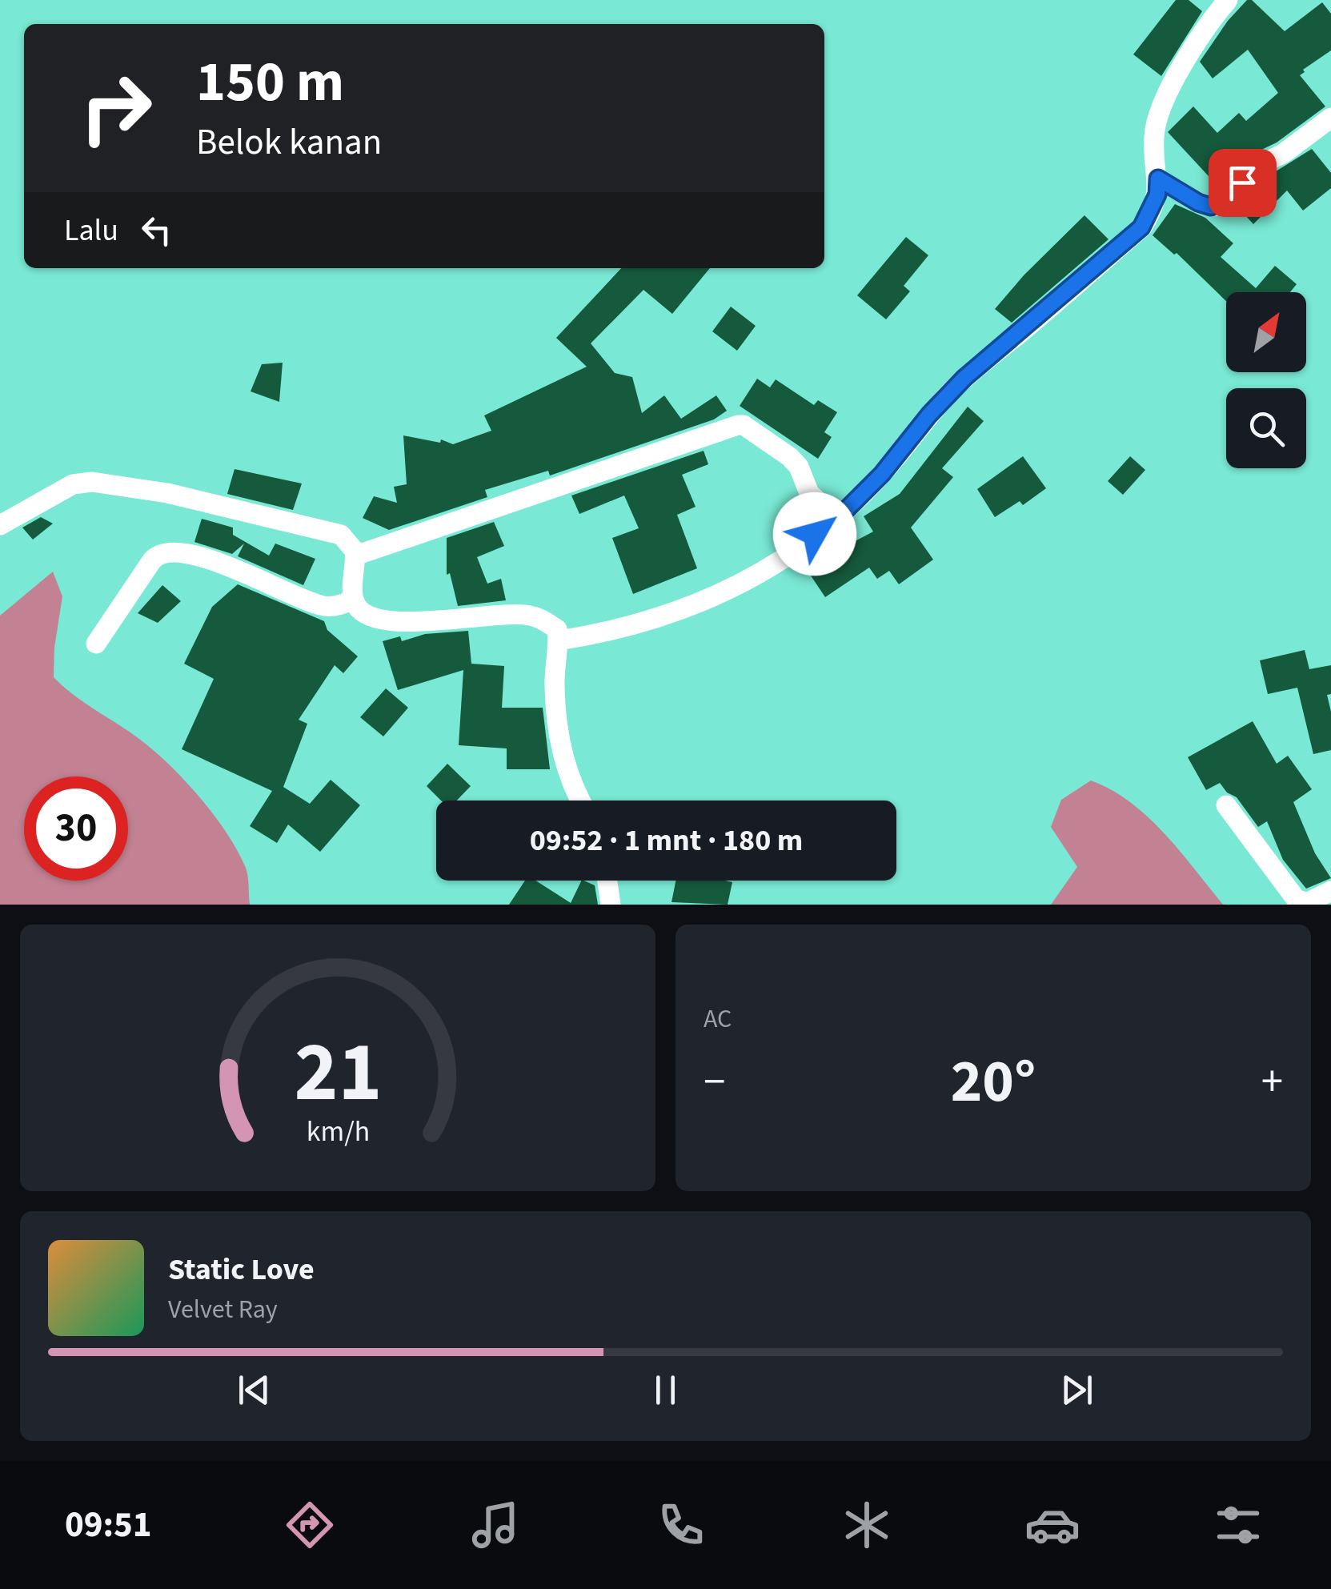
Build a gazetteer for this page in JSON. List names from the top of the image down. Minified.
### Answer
{"north":"top right","page":{"turn":["150 m","Belok kanan"],"then":"Lalu","limit":"30","trip":"09:52 · 1 mnt · 180 m","tile":"AC","heat":["−","20°","+"],"song":["Static Love","Velvet Ray"],"tabs":"09:51","gauge":["21","km/h"]}}
